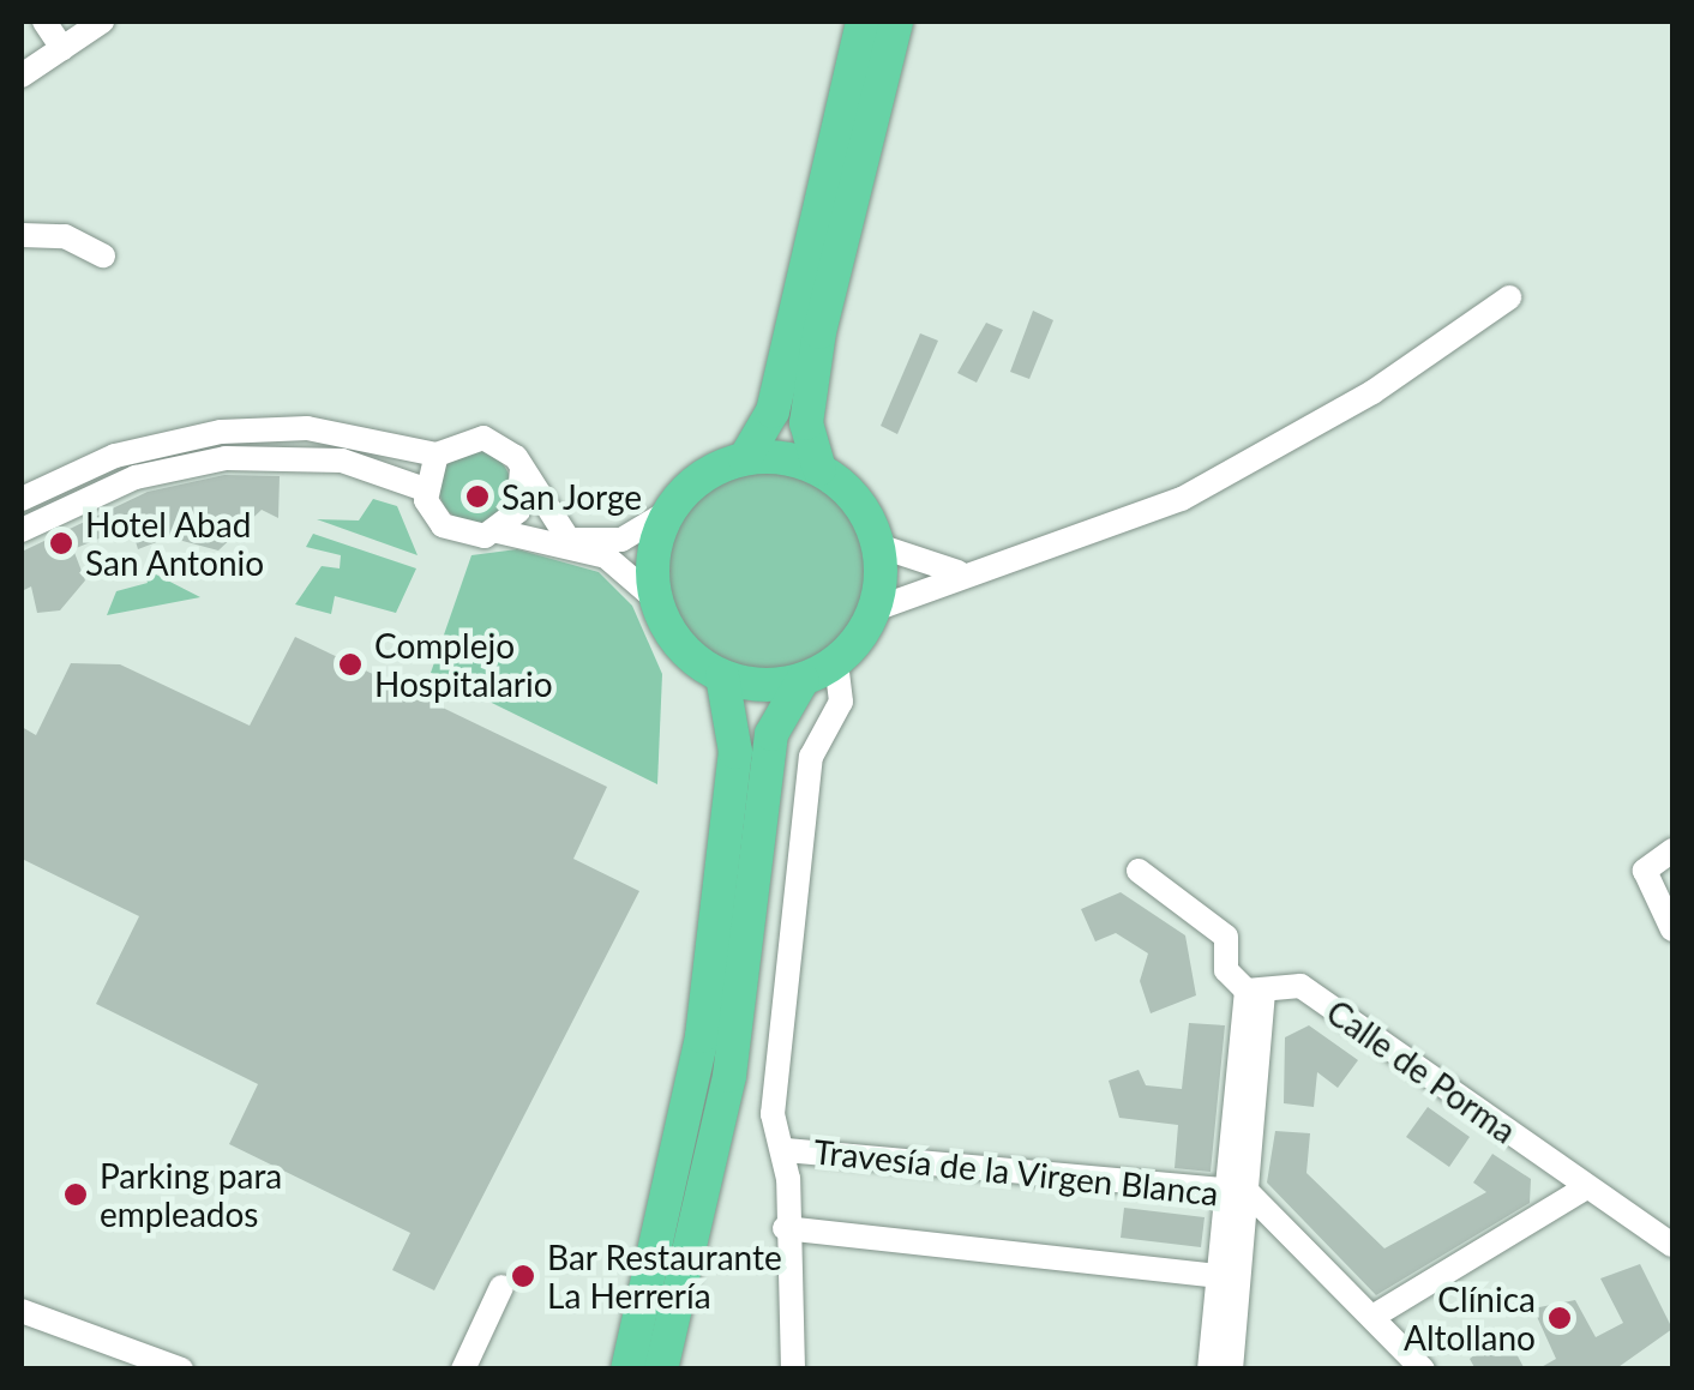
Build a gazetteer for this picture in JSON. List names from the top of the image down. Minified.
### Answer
{"streets":{"street":["Calle de Porma","Travesía de la Virgen Blanca"]},"places":["San Jorge","Hotel Abad San Antonio","Complejo Hospitalario","Parking para empleados","Bar Restaurante La Herrería","Clínica Altollano"]}
